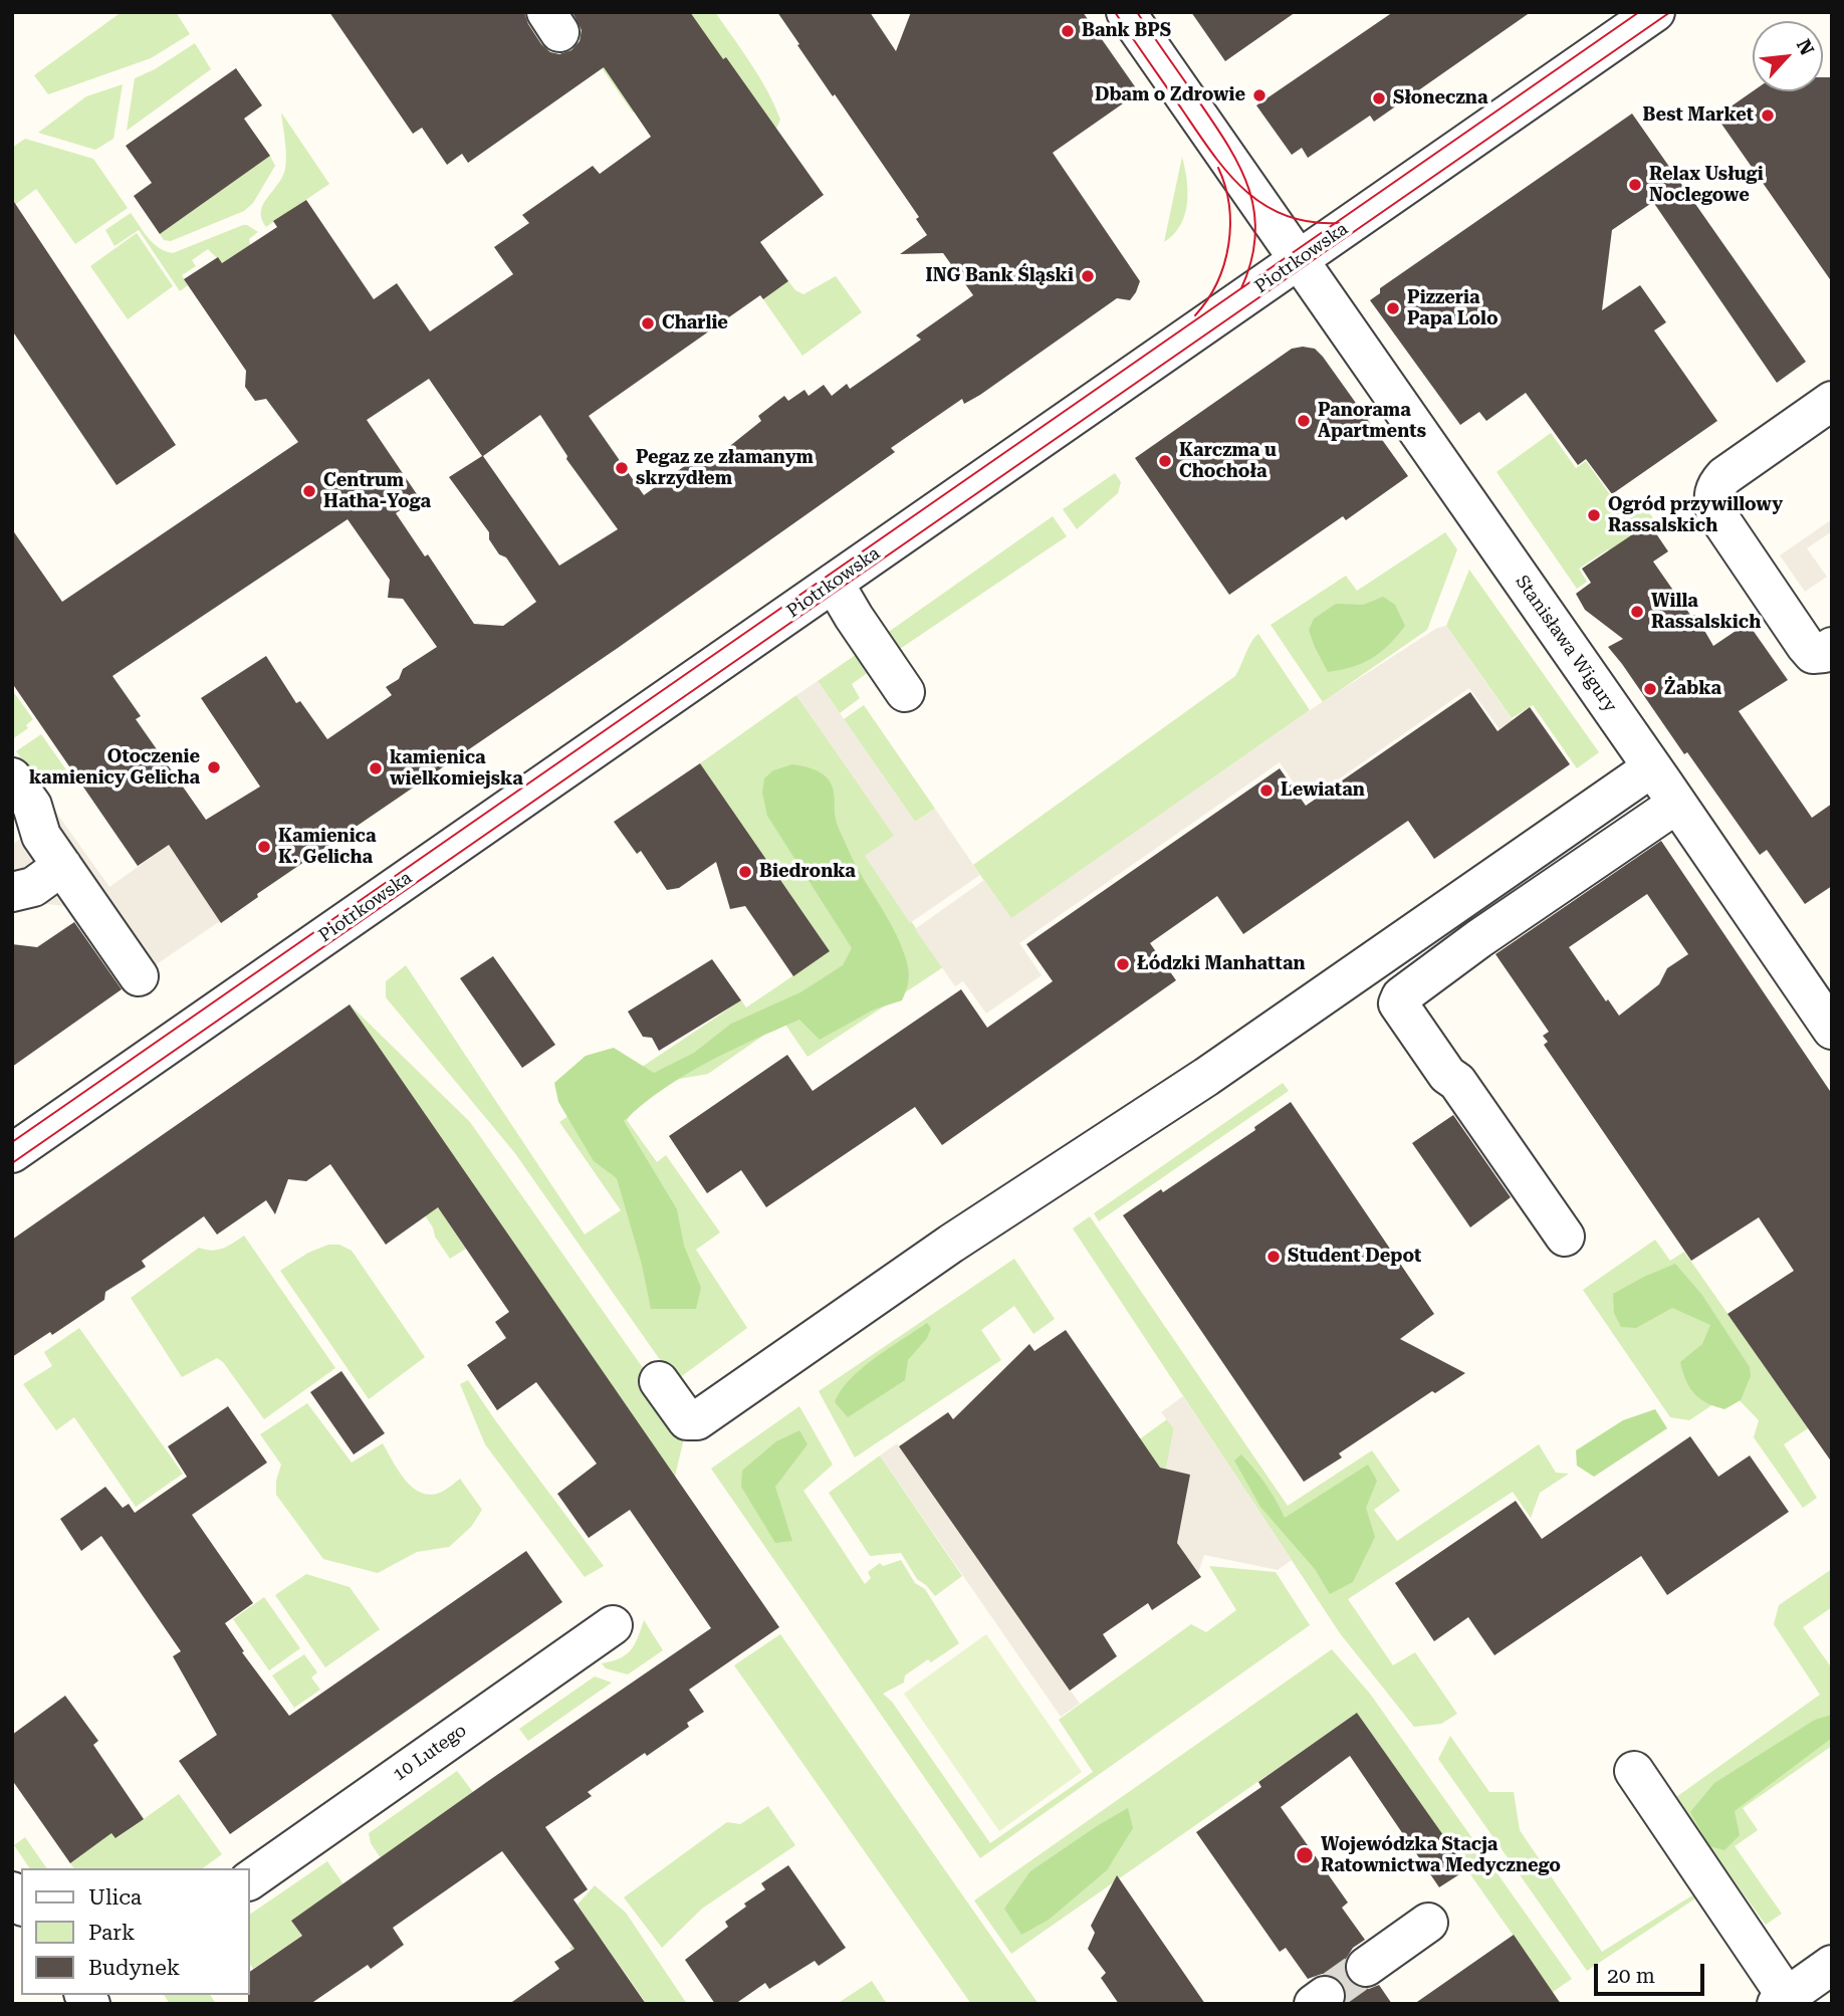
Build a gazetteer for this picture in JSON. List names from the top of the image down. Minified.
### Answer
{"streets":{"street":["Piotrkowska","Stanisława Wigury","10 Lutego"]},"crossings":[["Piotrkowska","Stanisława Wigury"]],"places":["Bank BPS","Dbam o Zdrowie","Słoneczna","Best Market","Relax Usługi Noclegowe","ING Bank Śląski","Pizzeria Papa Lolo","Charlie","Panorama Apartments","Karczma u Chochoła","Pegaz ze złamanym skrzydłem","Centrum Hatha-Yoga","Ogród przywillowy Rassalskich","Willa Rassalskich","Żabka","Otoczenie kamienicy Gelicha","kamienica wielkomiejska","Lewiatan","Kamienica K. Gelicha","Biedronka","Łódzki Manhattan","Student Depot","Wojewódzka Stacja Ratownictwa Medycznego"],"legend":["Ulica","Park","Budynek"],"scale_bar":"20 m","north":"top right"}
